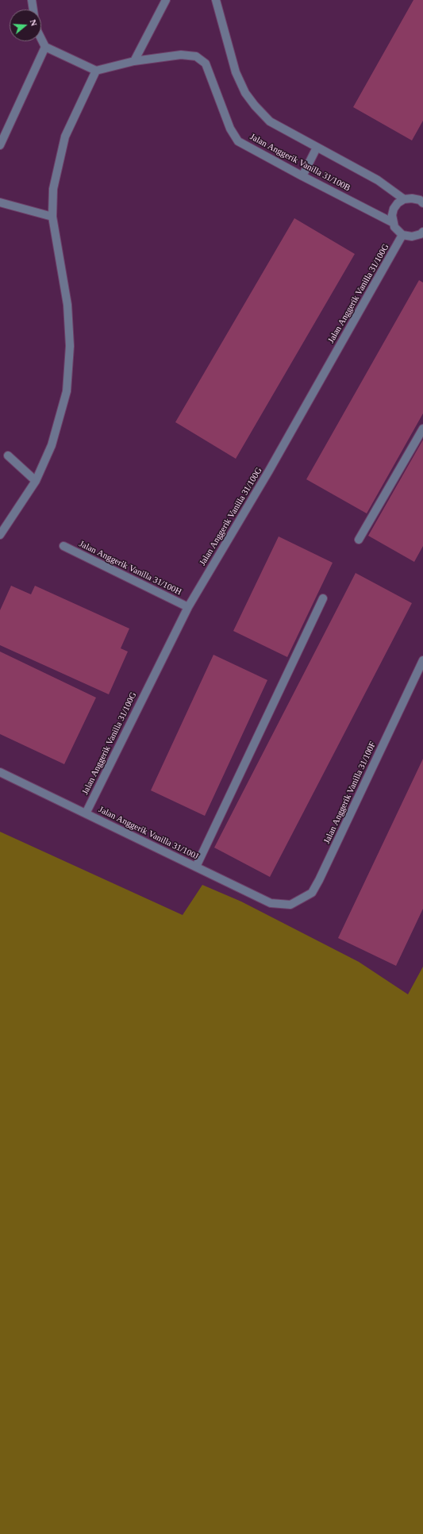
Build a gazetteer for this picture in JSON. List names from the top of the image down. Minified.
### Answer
{"streets":{"street":["Jalan Anggerik Vanilla 31/100B","Jalan Anggerik Vanilla 31/100G","Jalan Anggerik Vanilla 31/100H","Jalan Anggerik Vanilla 31/100F","Jalan Anggerik Vanilla 31/100J"]},"crossings":[["Jalan Anggerik Vanilla 31/100G","Jalan Anggerik Vanilla 31/100H"],["Jalan Anggerik Vanilla 31/100G","Jalan Anggerik Vanilla 31/100J"],["Jalan Anggerik Vanilla 31/100F","Jalan Anggerik Vanilla 31/100J"]],"north":"right"}
